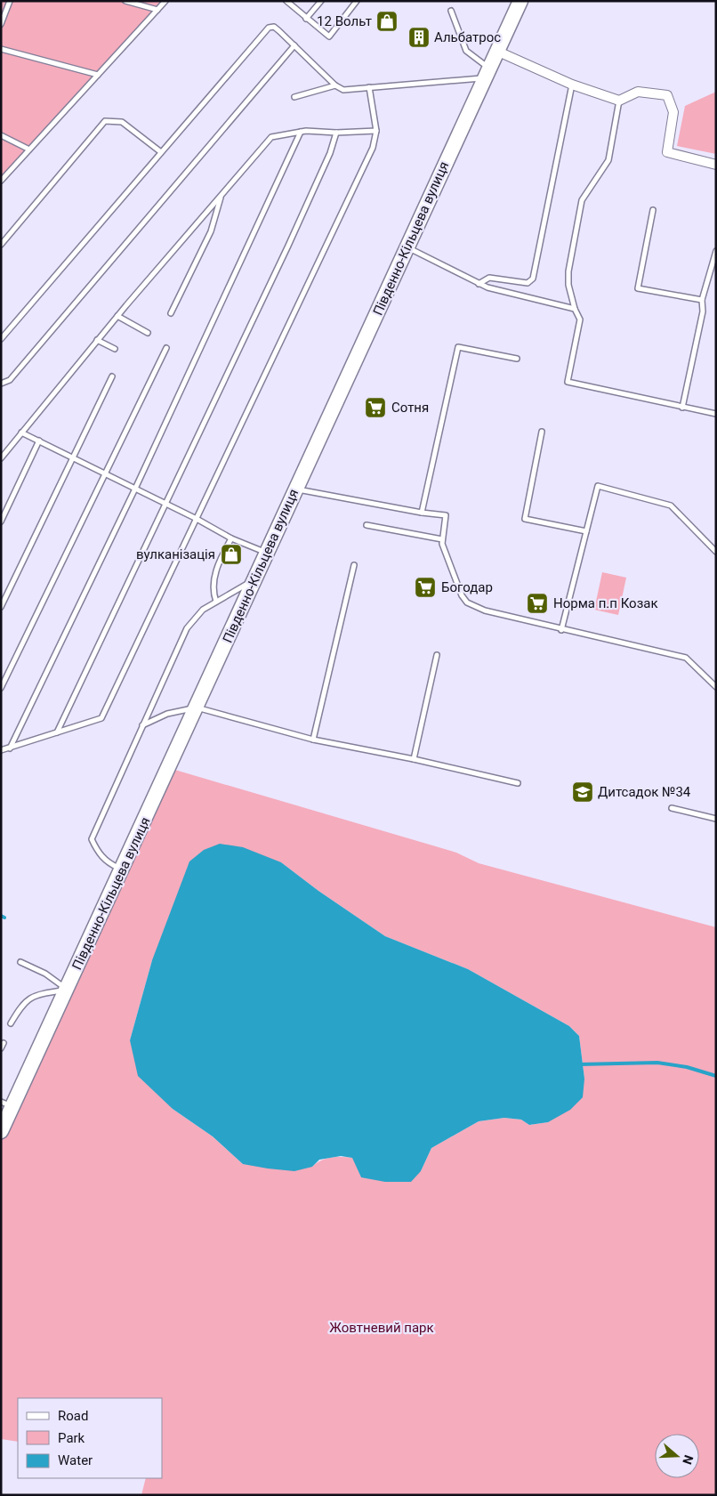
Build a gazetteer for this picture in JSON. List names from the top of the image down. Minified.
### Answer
{"streets":{"main road":["Південно-Кільцева вулиця"]},"parks":["Жовтневий парк"],"places":{"shop":["12 Вольт","вулканізація"],"building":["Альбатрос"],"supermarket":["Сотня","Богодар","Норма п.п Козак"],"school or university":["Дитсадок №34"]},"legend":["Road","Park","Water"],"north":"right"}
